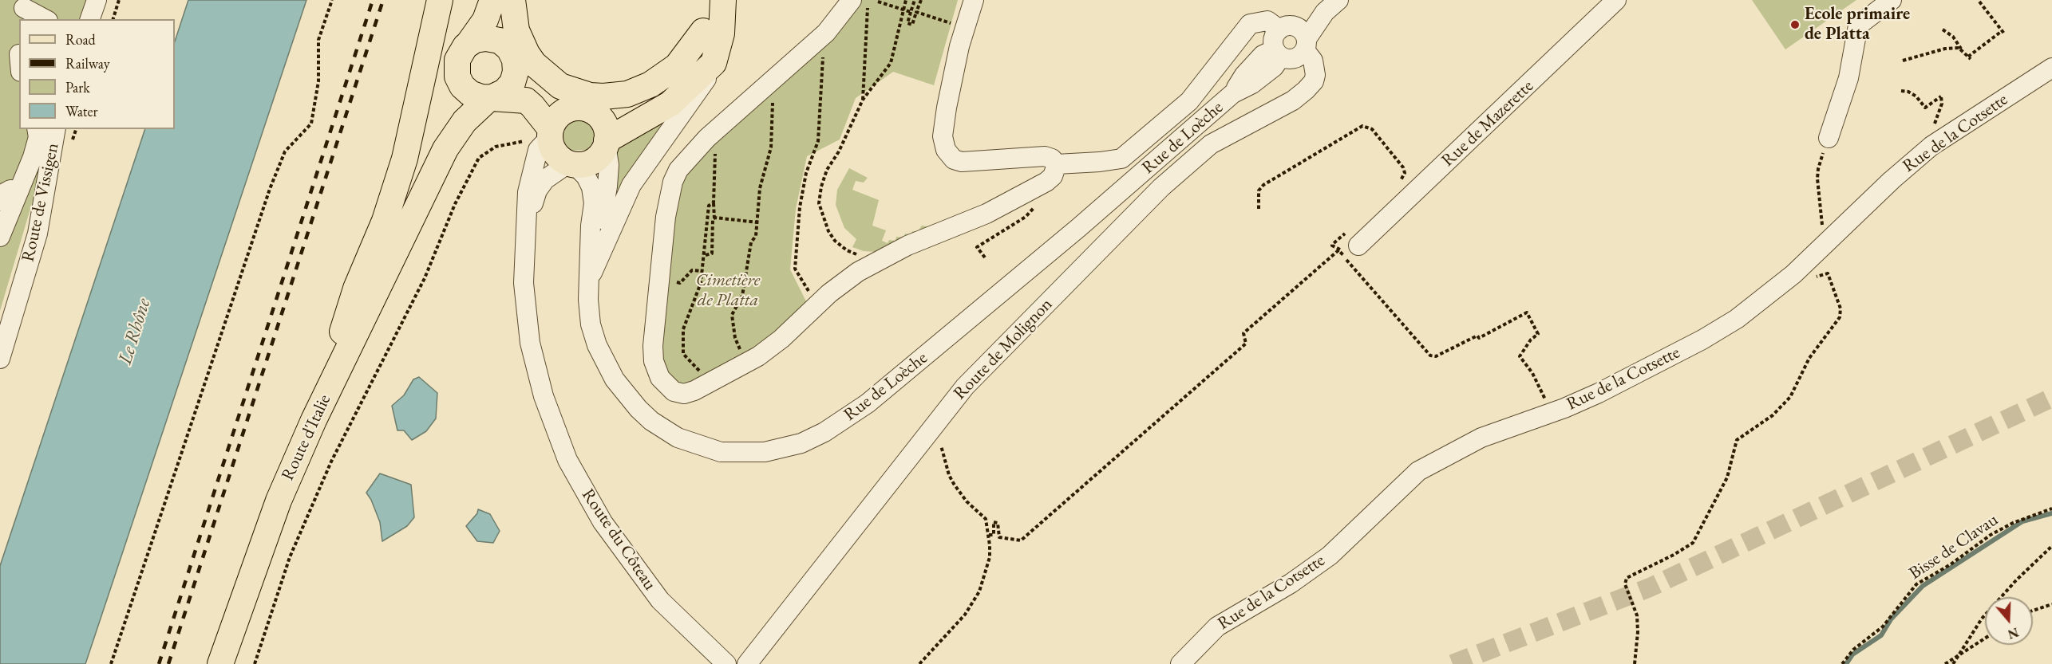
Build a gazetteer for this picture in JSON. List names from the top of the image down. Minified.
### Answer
{"streets":{"main road":["Route d'Italie"],"street":["Rue de Mazerette","Rue de la Cotsette","Rue de Loèche","Route de Vissigen","Route de Molignon","Route du Côteau"],"path":["Bisse de Clavau"]},"crossings":[["Rue de Loèche","Route de Molignon"],["Rue de Loèche","Route du Côteau"]],"water":["Le Rhône"],"parks":["Cimetière de Platta"],"places":["Ecole primaire de Platta"],"legend":["Road","Railway","Park","Water"],"north":"bottom"}
